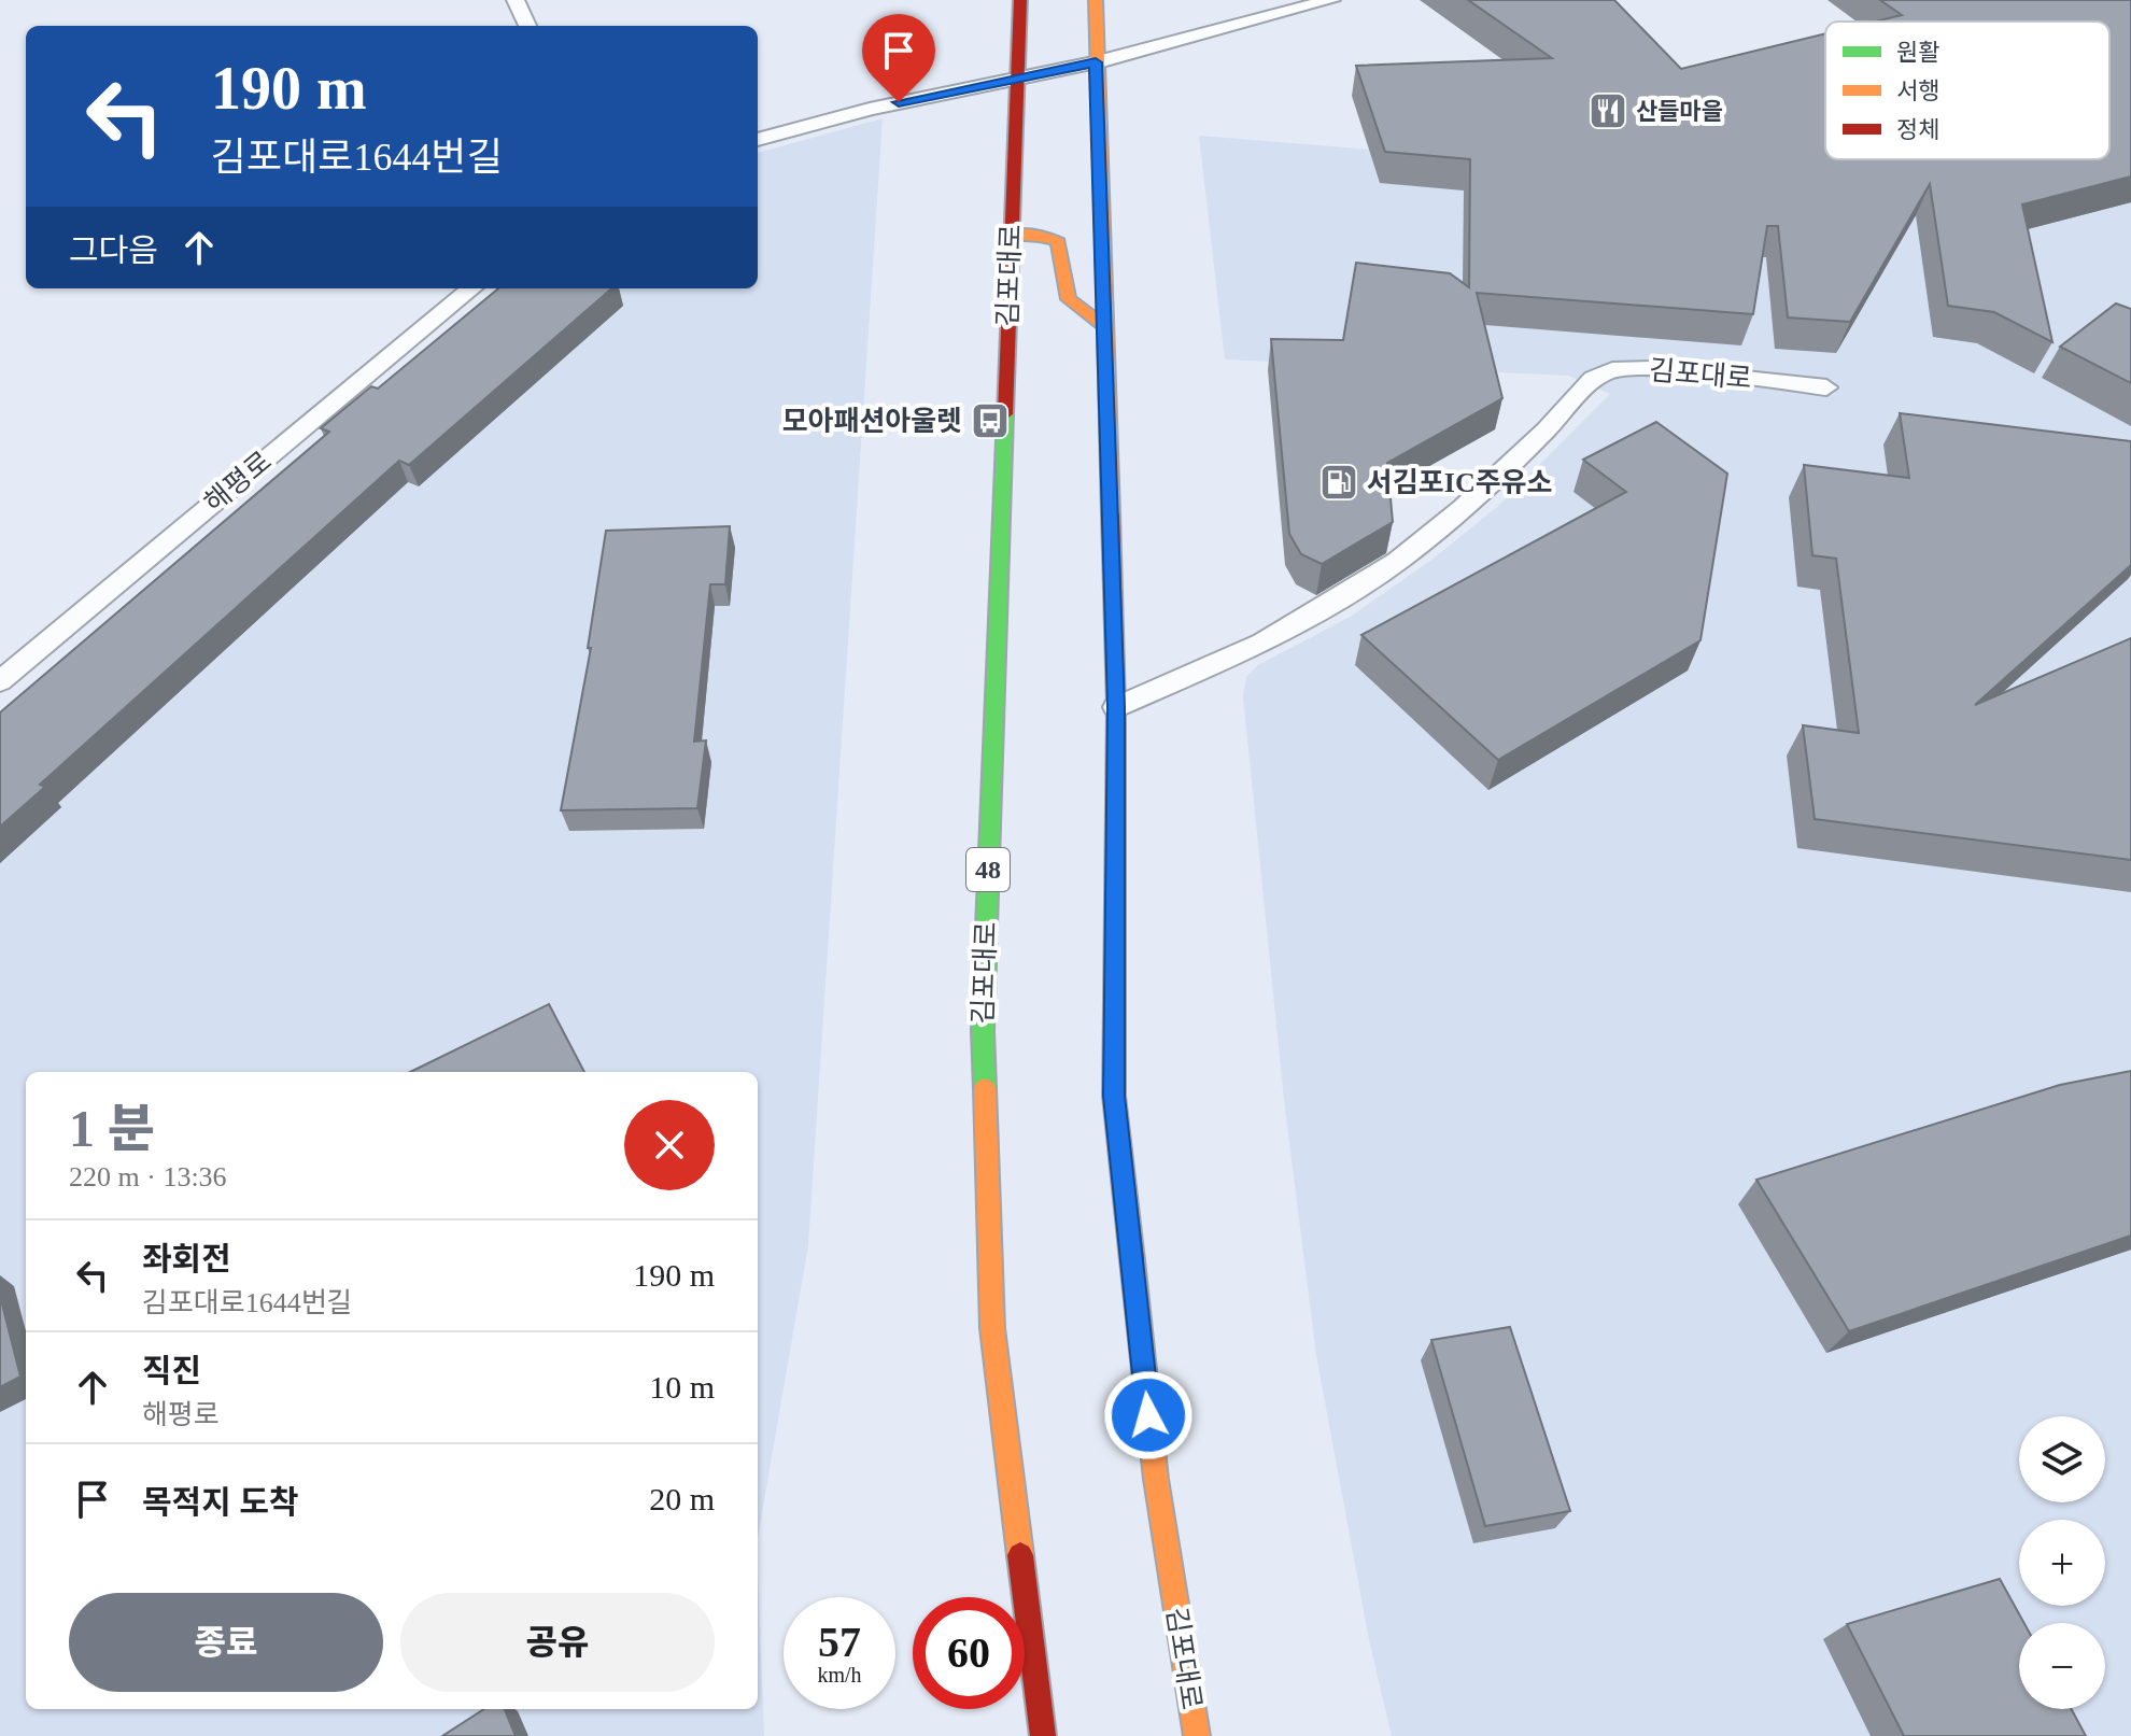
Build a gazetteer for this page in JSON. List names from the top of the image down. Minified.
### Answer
{"streets":{"main road":["김포대로","48"],"lane":["해평로"]},"places":{"restaurant":["산들마을"],"bus stop":["모아패션아울렛"],"fuel station":["서김포IC주유소"]},"legend":["원활","서행","정체"],"page":{"turn":["190 m","김포대로1644번길"],"then":"그다음","heading":["1 분","220 m · 13:36"],"list":[{"name":"좌회전","note":"김포대로1644번길","value":"190 m"},{"name":"직진","note":"해평로","value":"10 m"},{"name":"목적지 도착","value":"20 m"}],"map_buttons":["+","−"],"buttons":["종료","공유"],"speed":"57 km/h","limit":"60"}}
